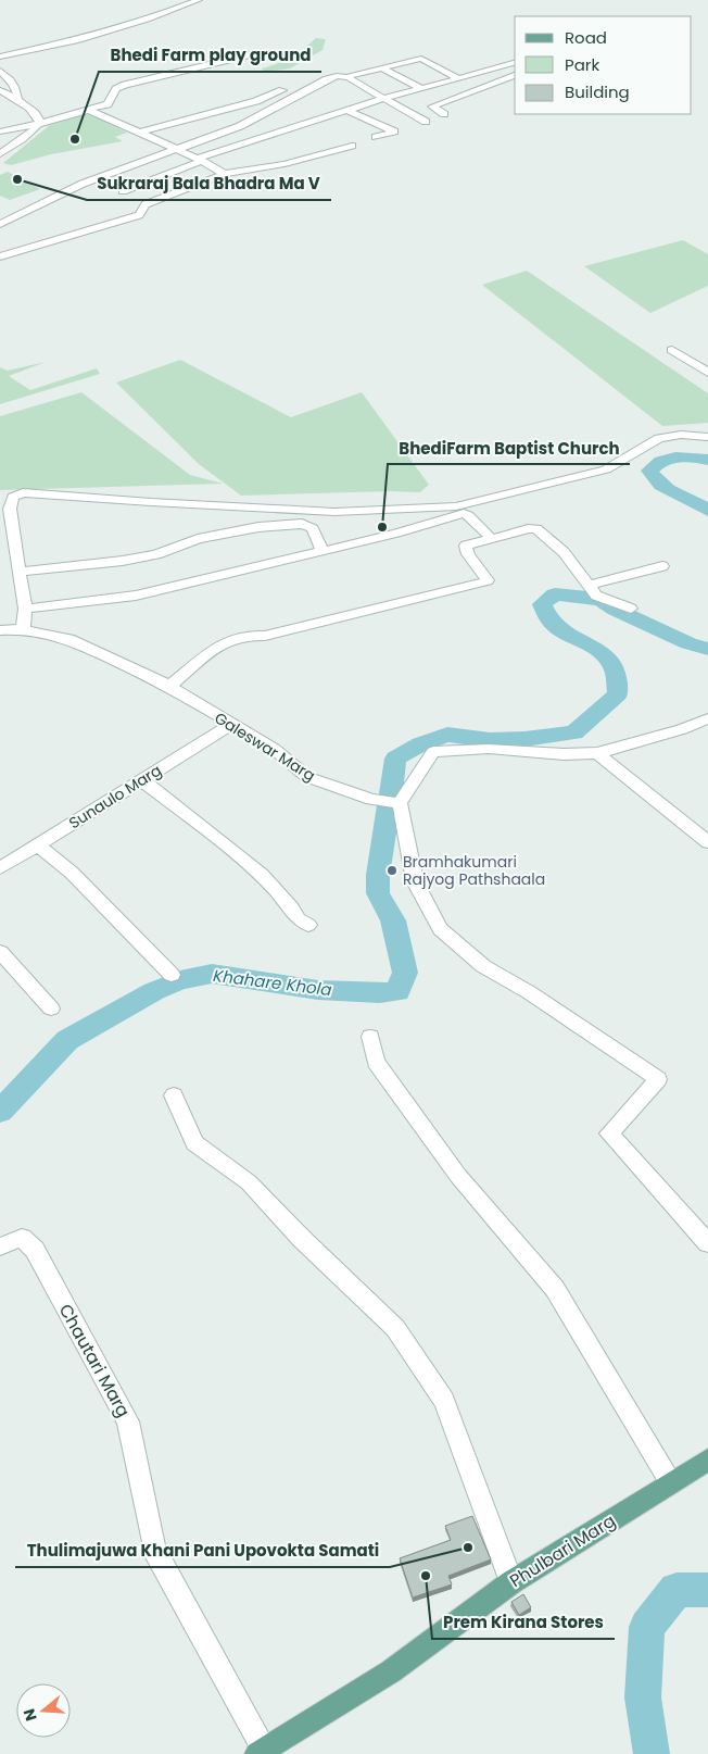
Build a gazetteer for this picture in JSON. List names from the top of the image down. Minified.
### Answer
{"streets":{"main road":["Phulbari Marg"],"street":["Galeswar Marg","Sunaulo Marg","Chautari Marg"]},"crossings":[["Galeswar Marg","Sunaulo Marg"],["Chautari Marg","Phulbari Marg"]],"water":["Khahare Khola"],"places":["Bhedi Farm play ground","Sukraraj Bala Bhadra Ma V","BhediFarm Baptist Church","Bramhakumari Rajyog Pathshaala","Thulimajuwa Khani Pani Upovokta Samati","Prem Kirana Stores"],"legend":["Road","Park","Building"],"north":"left"}
